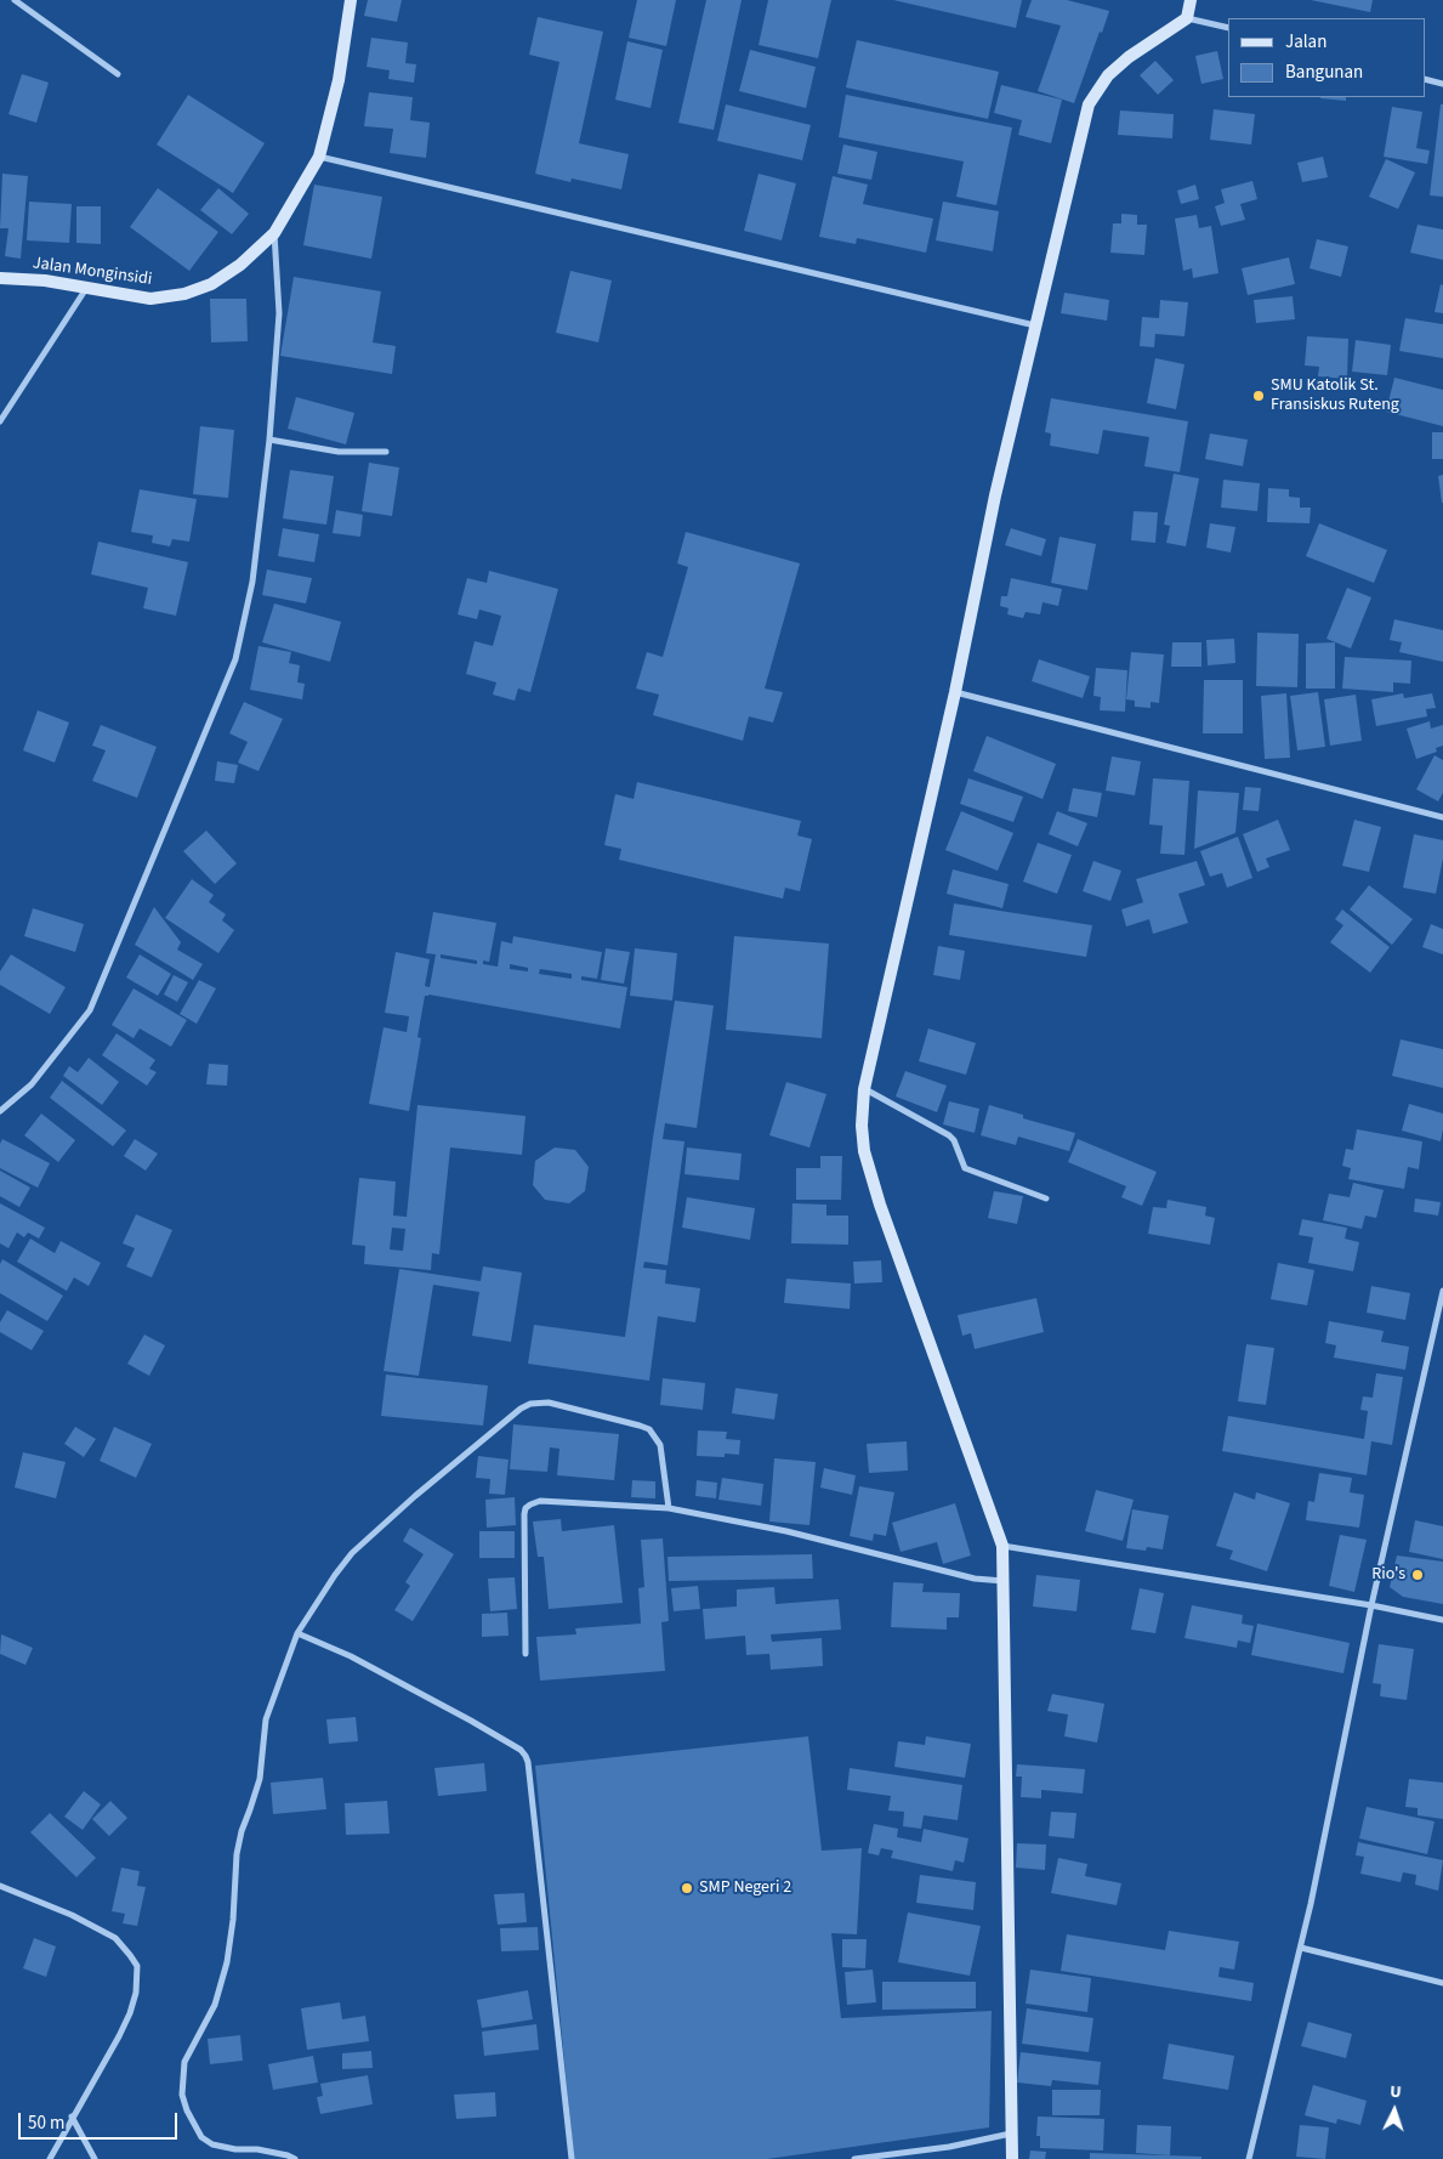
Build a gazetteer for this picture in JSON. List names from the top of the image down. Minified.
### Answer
{"streets":{"street":["Jalan Monginsidi"]},"places":["SMU Katolik St. Fransiskus Ruteng","Rio's","SMP Negeri 2"],"legend":["Jalan","Bangunan"],"scale_bar":"50 m","north":"top"}
